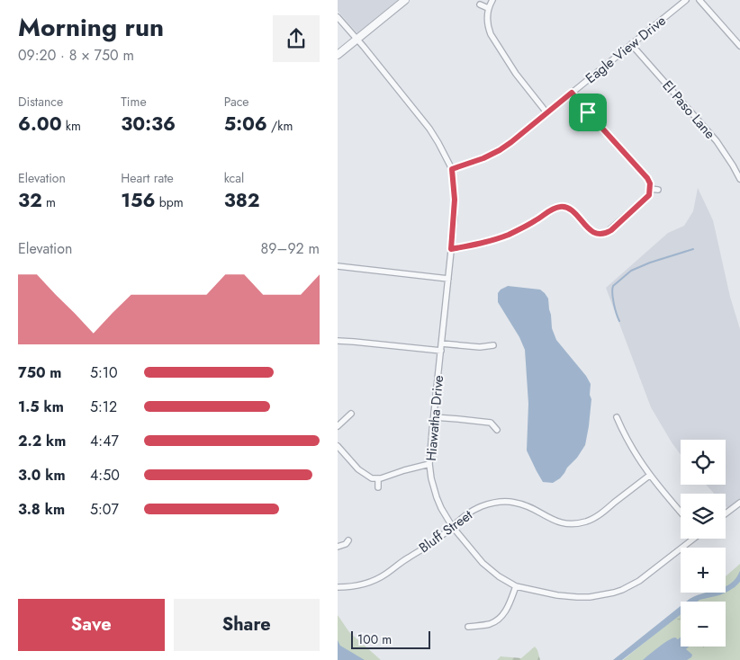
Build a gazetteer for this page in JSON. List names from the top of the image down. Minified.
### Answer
{"streets":{"street":["Eagle View Drive","El Paso Lane","Hiawatha Drive","Bluff Street"]},"crossings":[["Eagle View Drive","El Paso Lane"],["Eagle View Drive","Hiawatha Drive"],["Hiawatha Drive","Bluff Street"]],"scale_bar":"100 m","page":{"heading":["Morning run","09:20 · 8 × 750 m"],"stats":[["Distance","6.00 km"],["Time","30:36"],["Pace","5:06 /km"],["Elevation","32 m"],["Heart rate","156 bpm"],["kcal","382"]],"chart":["Elevation","89–92 m"],"list":[{"name":"750 m","note":"5:10"},{"name":"1.5 km","note":"5:12"},{"name":"2.2 km","note":"4:47"},{"name":"3.0 km","note":"4:50"},{"name":"3.8 km","note":"5:07"}],"map_buttons":["+","−"],"buttons":["Save","Share"],"scale":"100 m"}}
